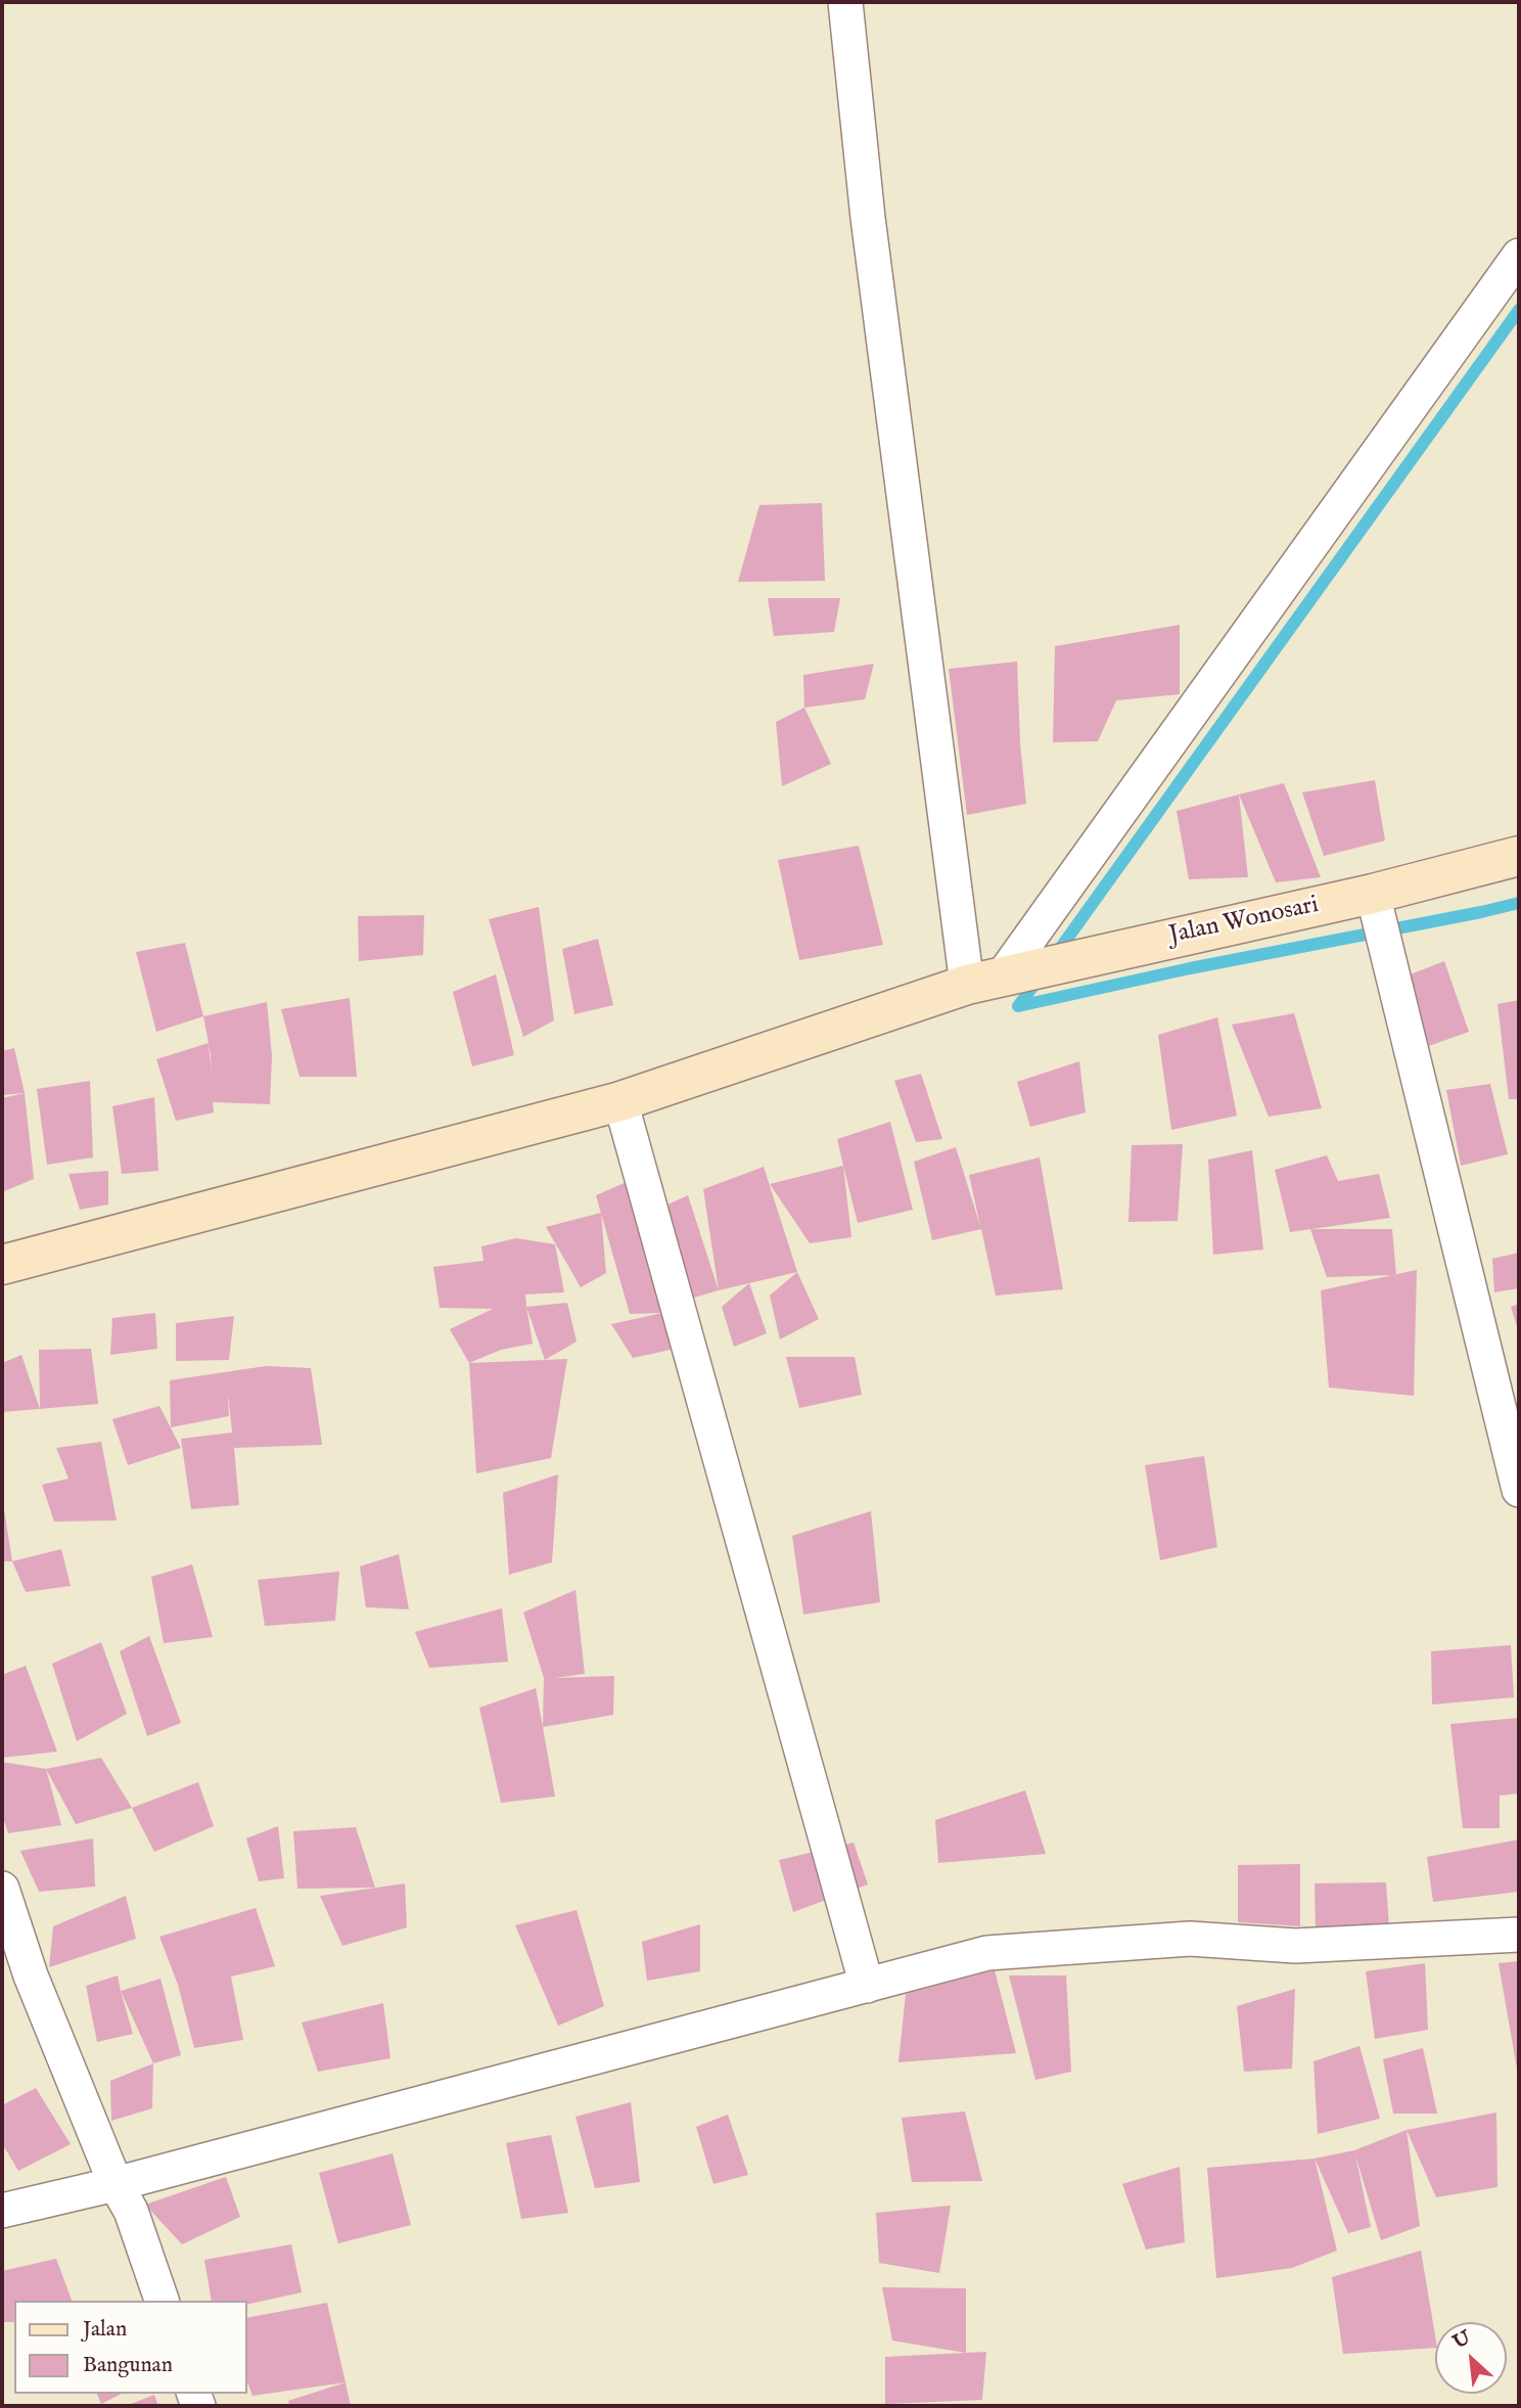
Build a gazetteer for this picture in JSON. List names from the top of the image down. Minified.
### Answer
{"streets":{"street":["Jalan Wonosari"]},"legend":["Jalan","Bangunan"],"north":"top left"}
